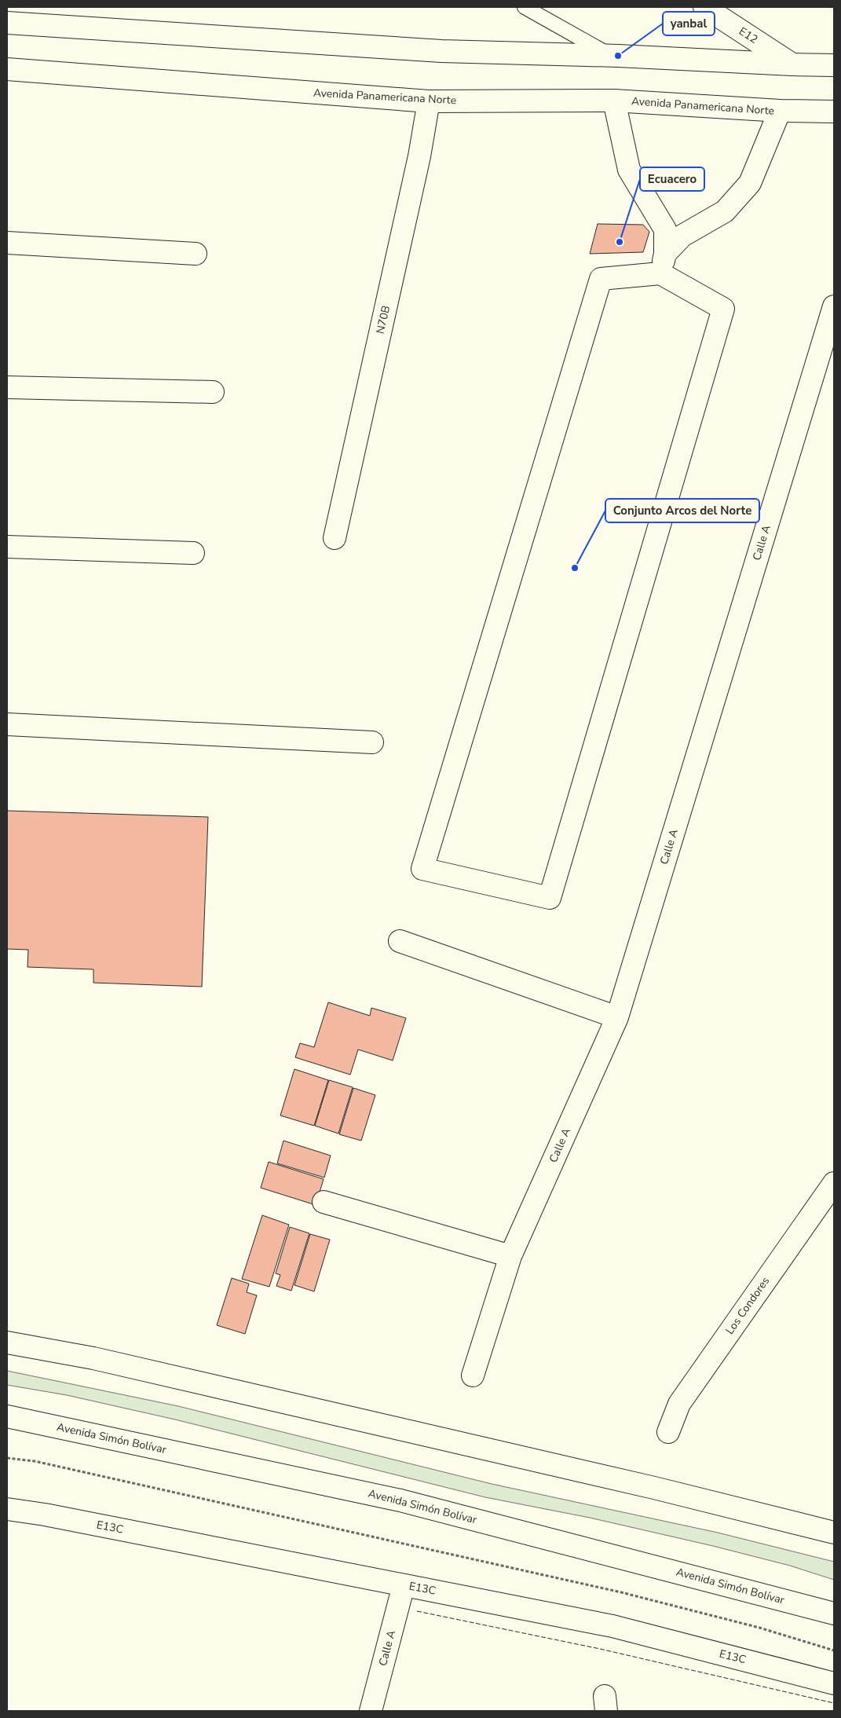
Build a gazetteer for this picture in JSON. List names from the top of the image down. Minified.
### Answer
{"streets":{"main road":["E12","Avenida Panamericana Norte","N70B","Calle A","Los Condores","Avenida Simón Bolívar","E13C"]},"crossings":[["Avenida Panamericana Norte","N70B"],["Calle A","E13C"]],"places":["yanbal","Ecuacero","Conjunto Arcos del Norte"]}
